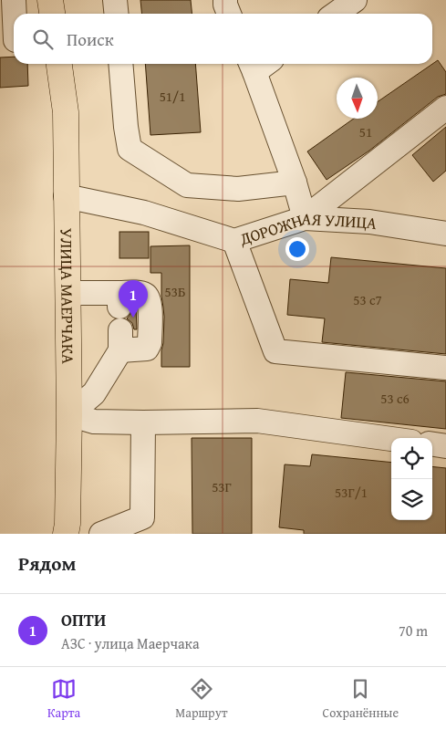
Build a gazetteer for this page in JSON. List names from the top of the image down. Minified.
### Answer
{"streets":{"main road":["УЛИЦА МАЕРЧАКА"],"street":["ДОРОЖНАЯ УЛИЦА"]},"crossings":[["ДОРОЖНАЯ УЛИЦА","УЛИЦА МАЕРЧАКА"]],"house_numbers":["51/1","51","53Б","53 с7","53 с6","53Г","53Г/1"],"north":"bottom","page":{"search":"Поиск","pins":"1","heading":"Рядом","list":[{"mark":"1","name":"ОПТИ","note":"АЗС · улица Маерчака","value":"70 m"}],"nav":["Карта","Маршрут","Сохранённые"]}}
